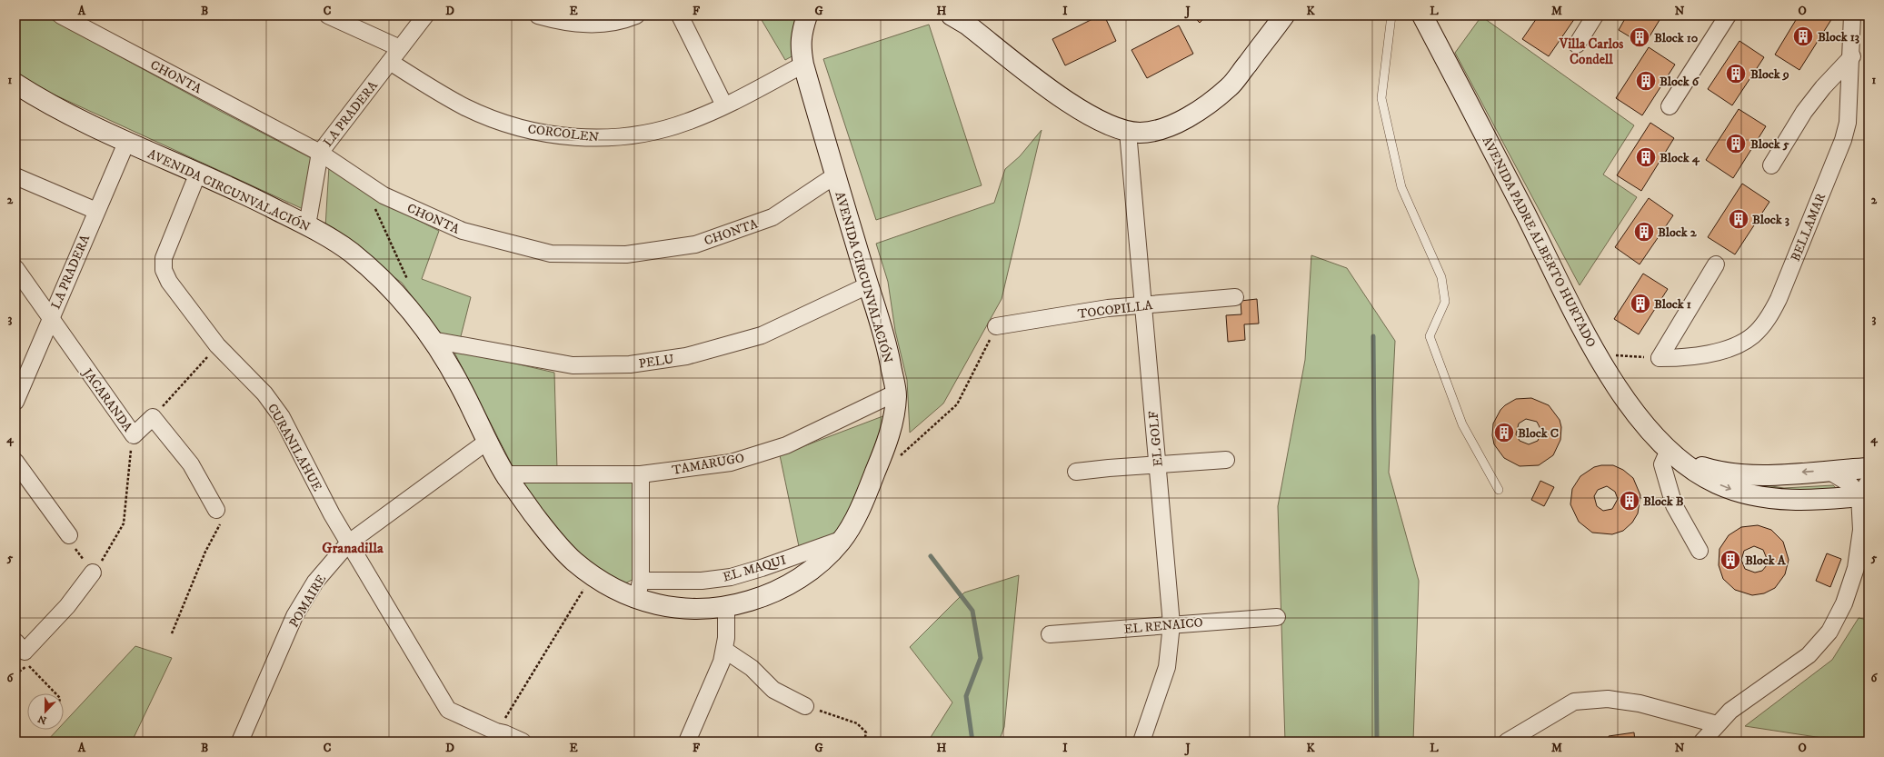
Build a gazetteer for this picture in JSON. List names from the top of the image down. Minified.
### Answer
{"streets":{"street":["CHONTA","LA PRADERA","CORCOLEN","AVENIDA CIRCUNVALACIÓN","BELLAMAR","AVENIDA PADRE ALBERTO HURTADO","TOCOPILLA","PELU","JACARANDA","EL GOLF","CURANILAHUE","TAMARUGO","EL MAQUI","POMAIRE","EL RENAICO"]},"crossings":[["CHONTA","LA PRADERA"],["CHONTA","AVENIDA CIRCUNVALACIÓN"],["LA PRADERA","CORCOLEN"],["LA PRADERA","AVENIDA CIRCUNVALACIÓN"],["LA PRADERA","JACARANDA"],["CORCOLEN","AVENIDA CIRCUNVALACIÓN"],["AVENIDA CIRCUNVALACIÓN","PELU"],["AVENIDA CIRCUNVALACIÓN","CURANILAHUE"],["AVENIDA CIRCUNVALACIÓN","TAMARUGO"],["AVENIDA CIRCUNVALACIÓN","EL MAQUI"],["AVENIDA CIRCUNVALACIÓN","POMAIRE"],["TOCOPILLA","EL GOLF"],["EL GOLF","EL RENAICO"],["CURANILAHUE","POMAIRE"]],"districts":["Villa Carlos Condell","Granadilla"],"places":{"building":["Block 13","Block 10","Block 9","Block 6","Block 5","Block 4","Block 3","Block 2","Block 1","Block C","Block B","Block A"]},"north":"bottom","grid":{"columns":["A","B","C","D","E","F","G","H","I","J","K","L","M","N","O"],"rows":["1","2","3","4","5","6"]}}
